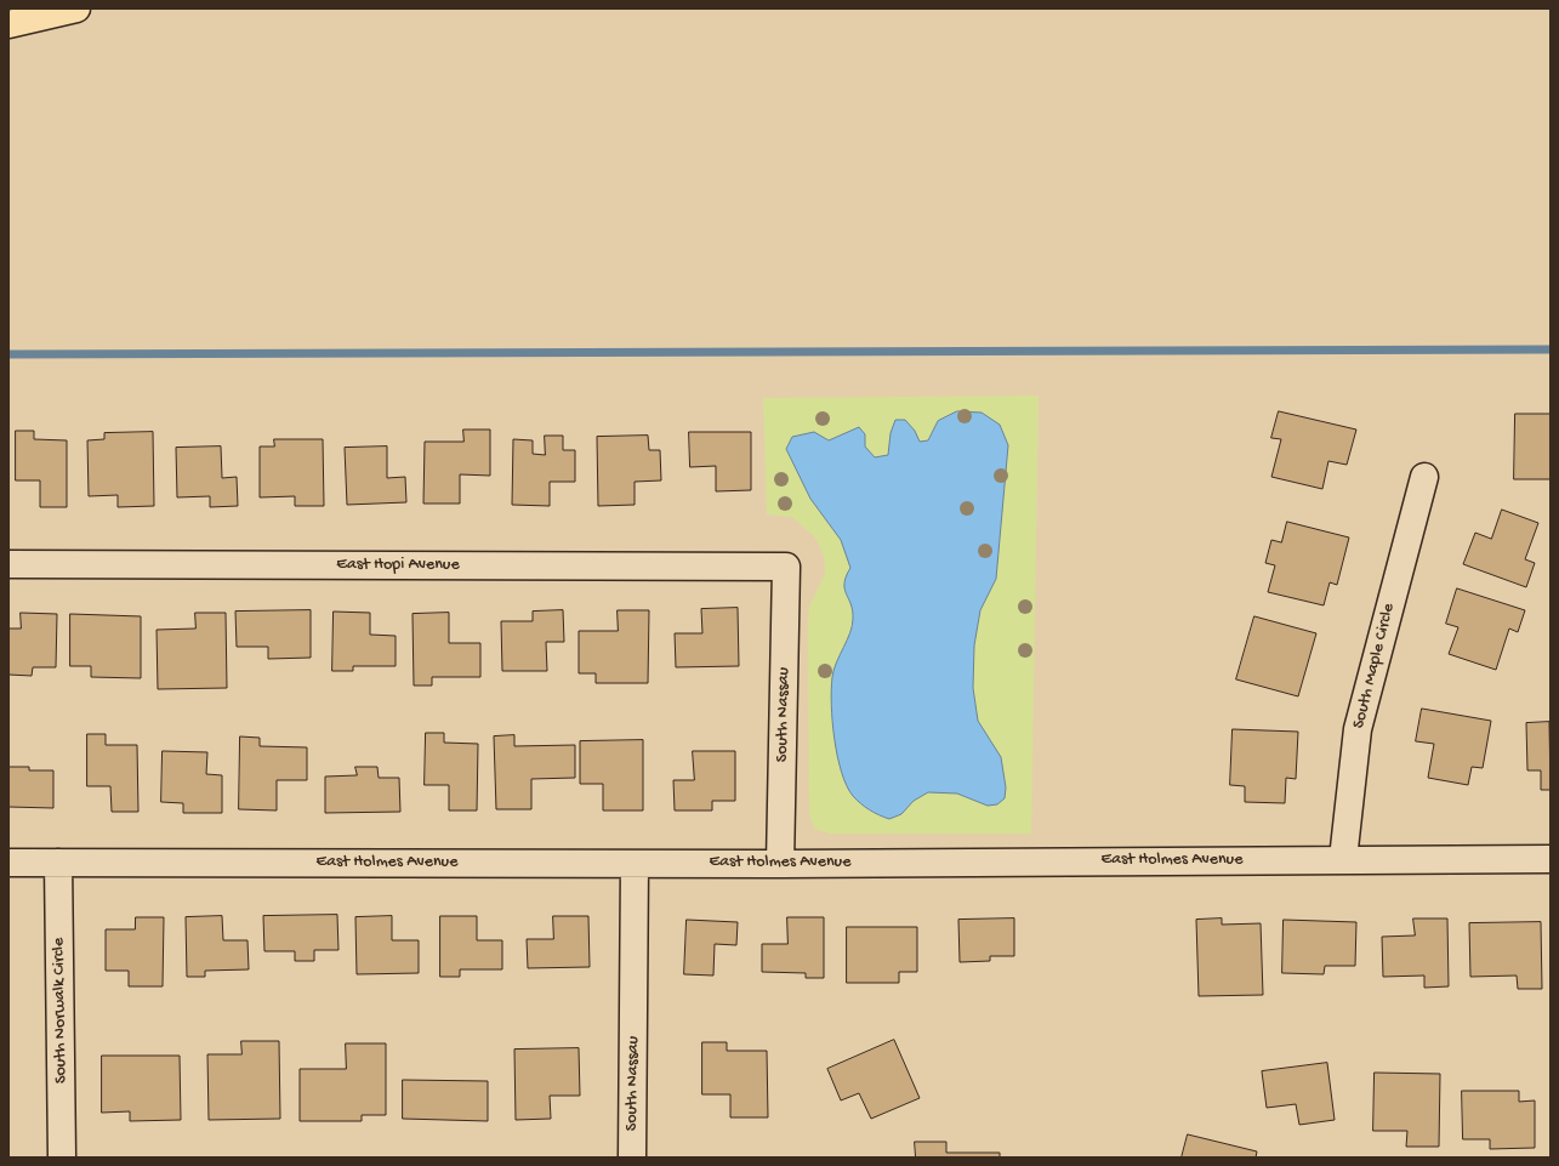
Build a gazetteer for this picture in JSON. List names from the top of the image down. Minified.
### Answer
{"streets":{"street":["East Hopi Avenue","South Maple Circle","South Nassau","East Holmes Avenue","South Norwalk Circle"]},"crossings":[["East Hopi Avenue","South Nassau"],["South Maple Circle","East Holmes Avenue"],["South Nassau","East Holmes Avenue"],["East Holmes Avenue","South Norwalk Circle"]]}
